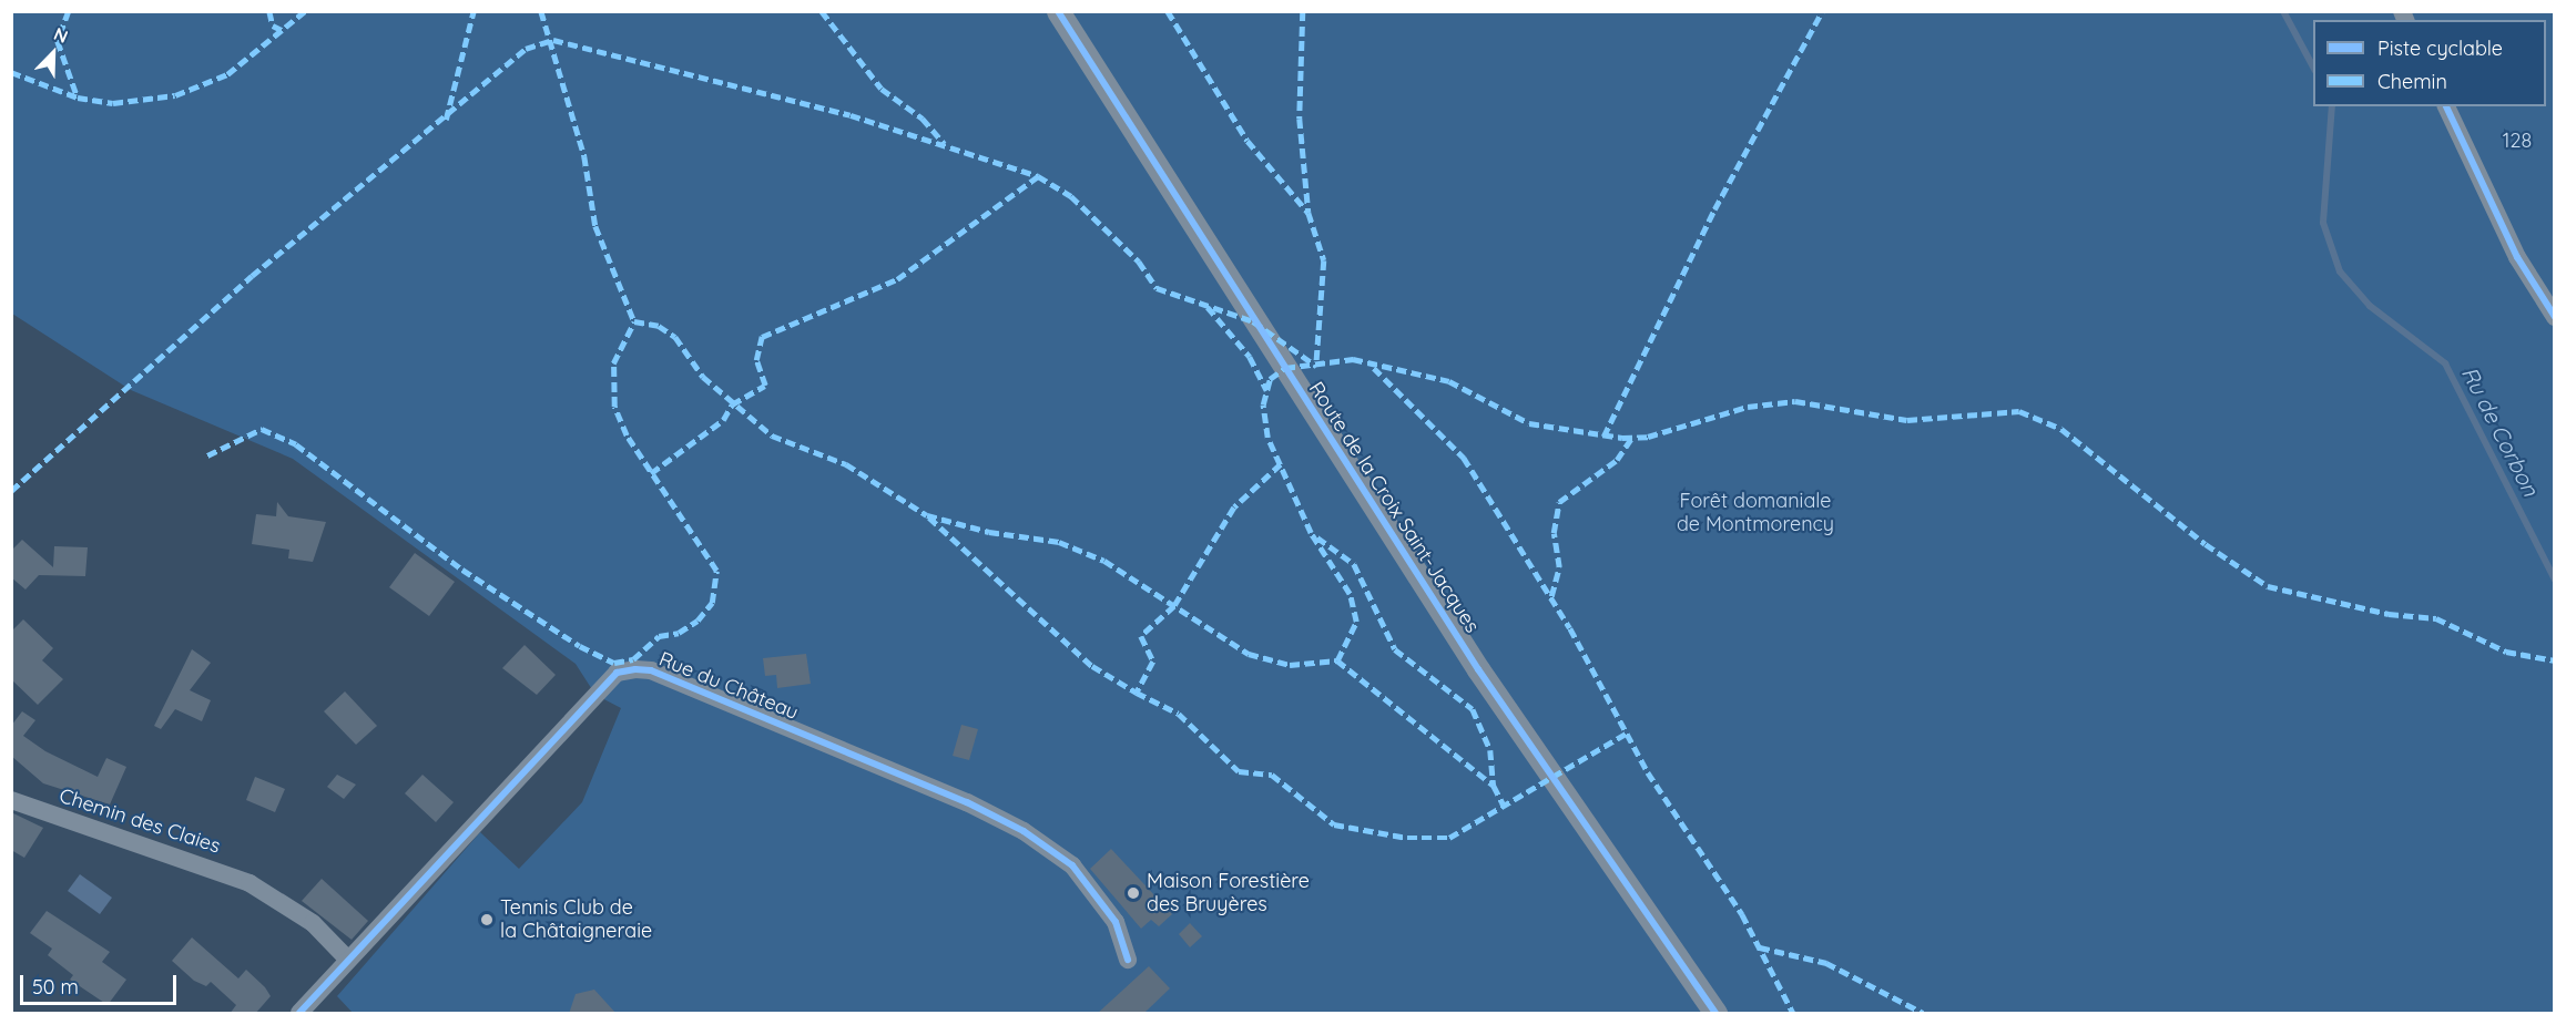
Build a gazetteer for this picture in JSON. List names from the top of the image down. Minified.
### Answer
{"streets":{"street":["Route de la Croix Saint-Jacques","Rue du Château","Chemin des Claies"]},"crossings":[["Rue du Château","Chemin des Claies"]],"water":["Ru de Corbon"],"parks":["128","Forêt domaniale de Montmorency"],"places":["Maison Forestière des Bruyères","Tennis Club de la Châtaigneraie"],"legend":["Piste cyclable","Chemin"],"scale_bar":"50 m","north":"top right"}
